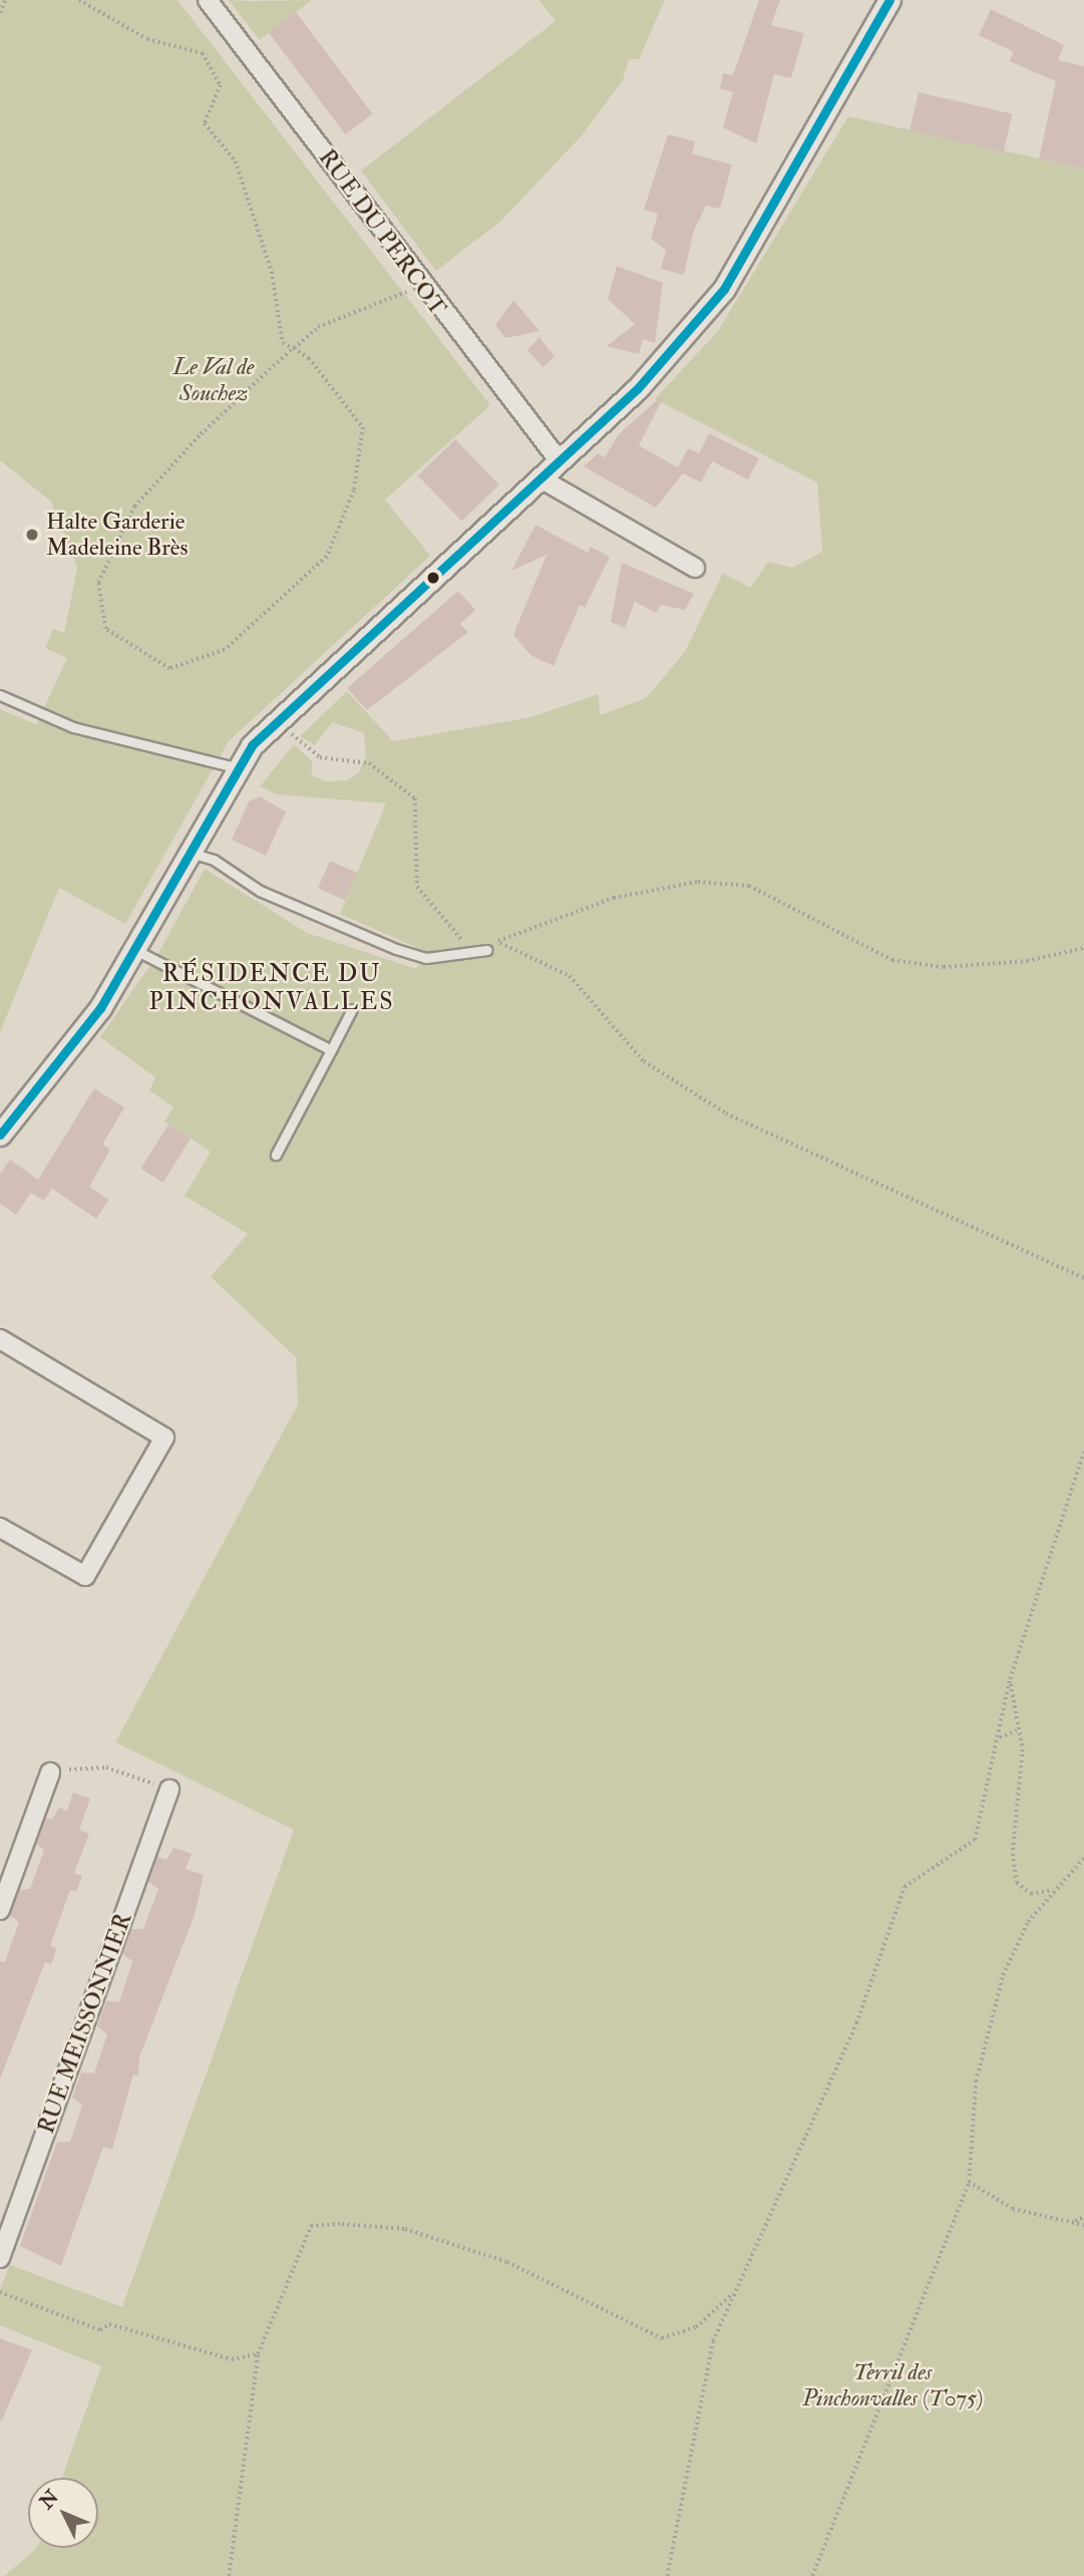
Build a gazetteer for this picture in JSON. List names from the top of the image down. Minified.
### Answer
{"streets":{"street":["RUE DU PERCOT","RUE MEISSONNIER"]},"districts":["RÉSIDENCE DU PINCHONVALLES"],"parks":["Le Val de Souchez","Terril des Pinchonvalles (T075)"],"places":["Halte Garderie Madeleine Brès"],"north":"top left"}
